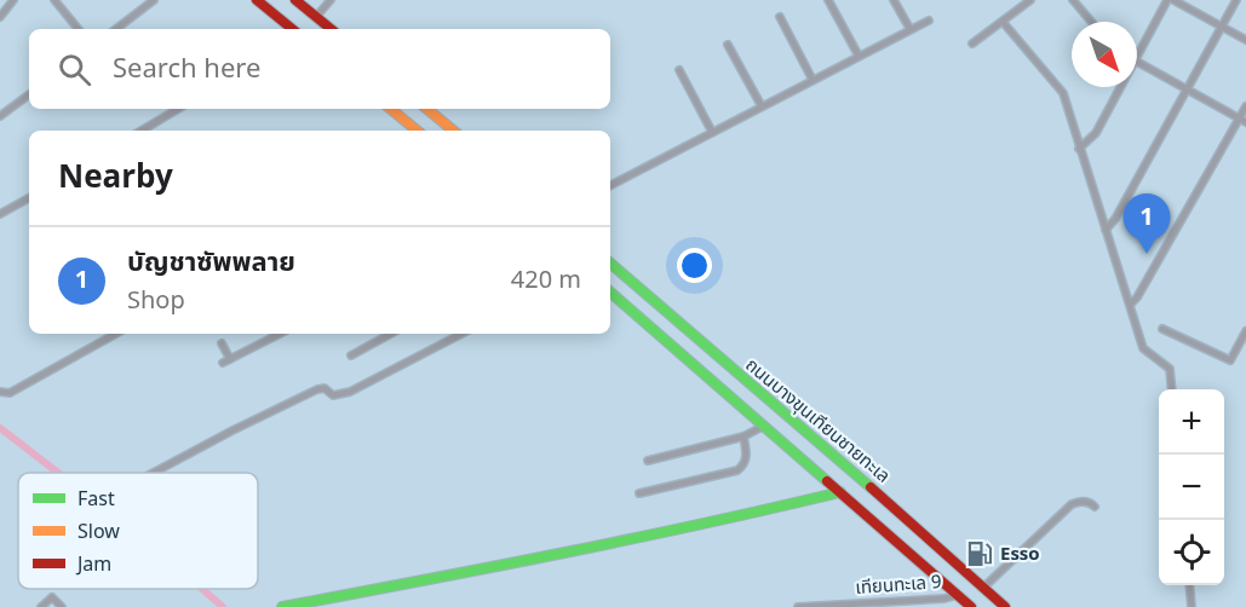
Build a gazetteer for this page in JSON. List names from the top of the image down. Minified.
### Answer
{"streets":{"main road":["ถนนบางขุนเทียนชายทะเล"],"street":["เทียนทะเล 9"]},"crossings":[["ถนนบางขุนเทียนชายทะเล","เทียนทะเล 9"]],"places":{"fuel station":["Esso"]},"legend":["Fast","Slow","Jam"],"north":"bottom right","page":{"search":"Search here","heading":"Nearby","pins":"1","list":[{"mark":"1","name":"บัญชาซัพพลาย","note":"Shop","value":"420 m"}],"map_buttons":["+","−"]}}
